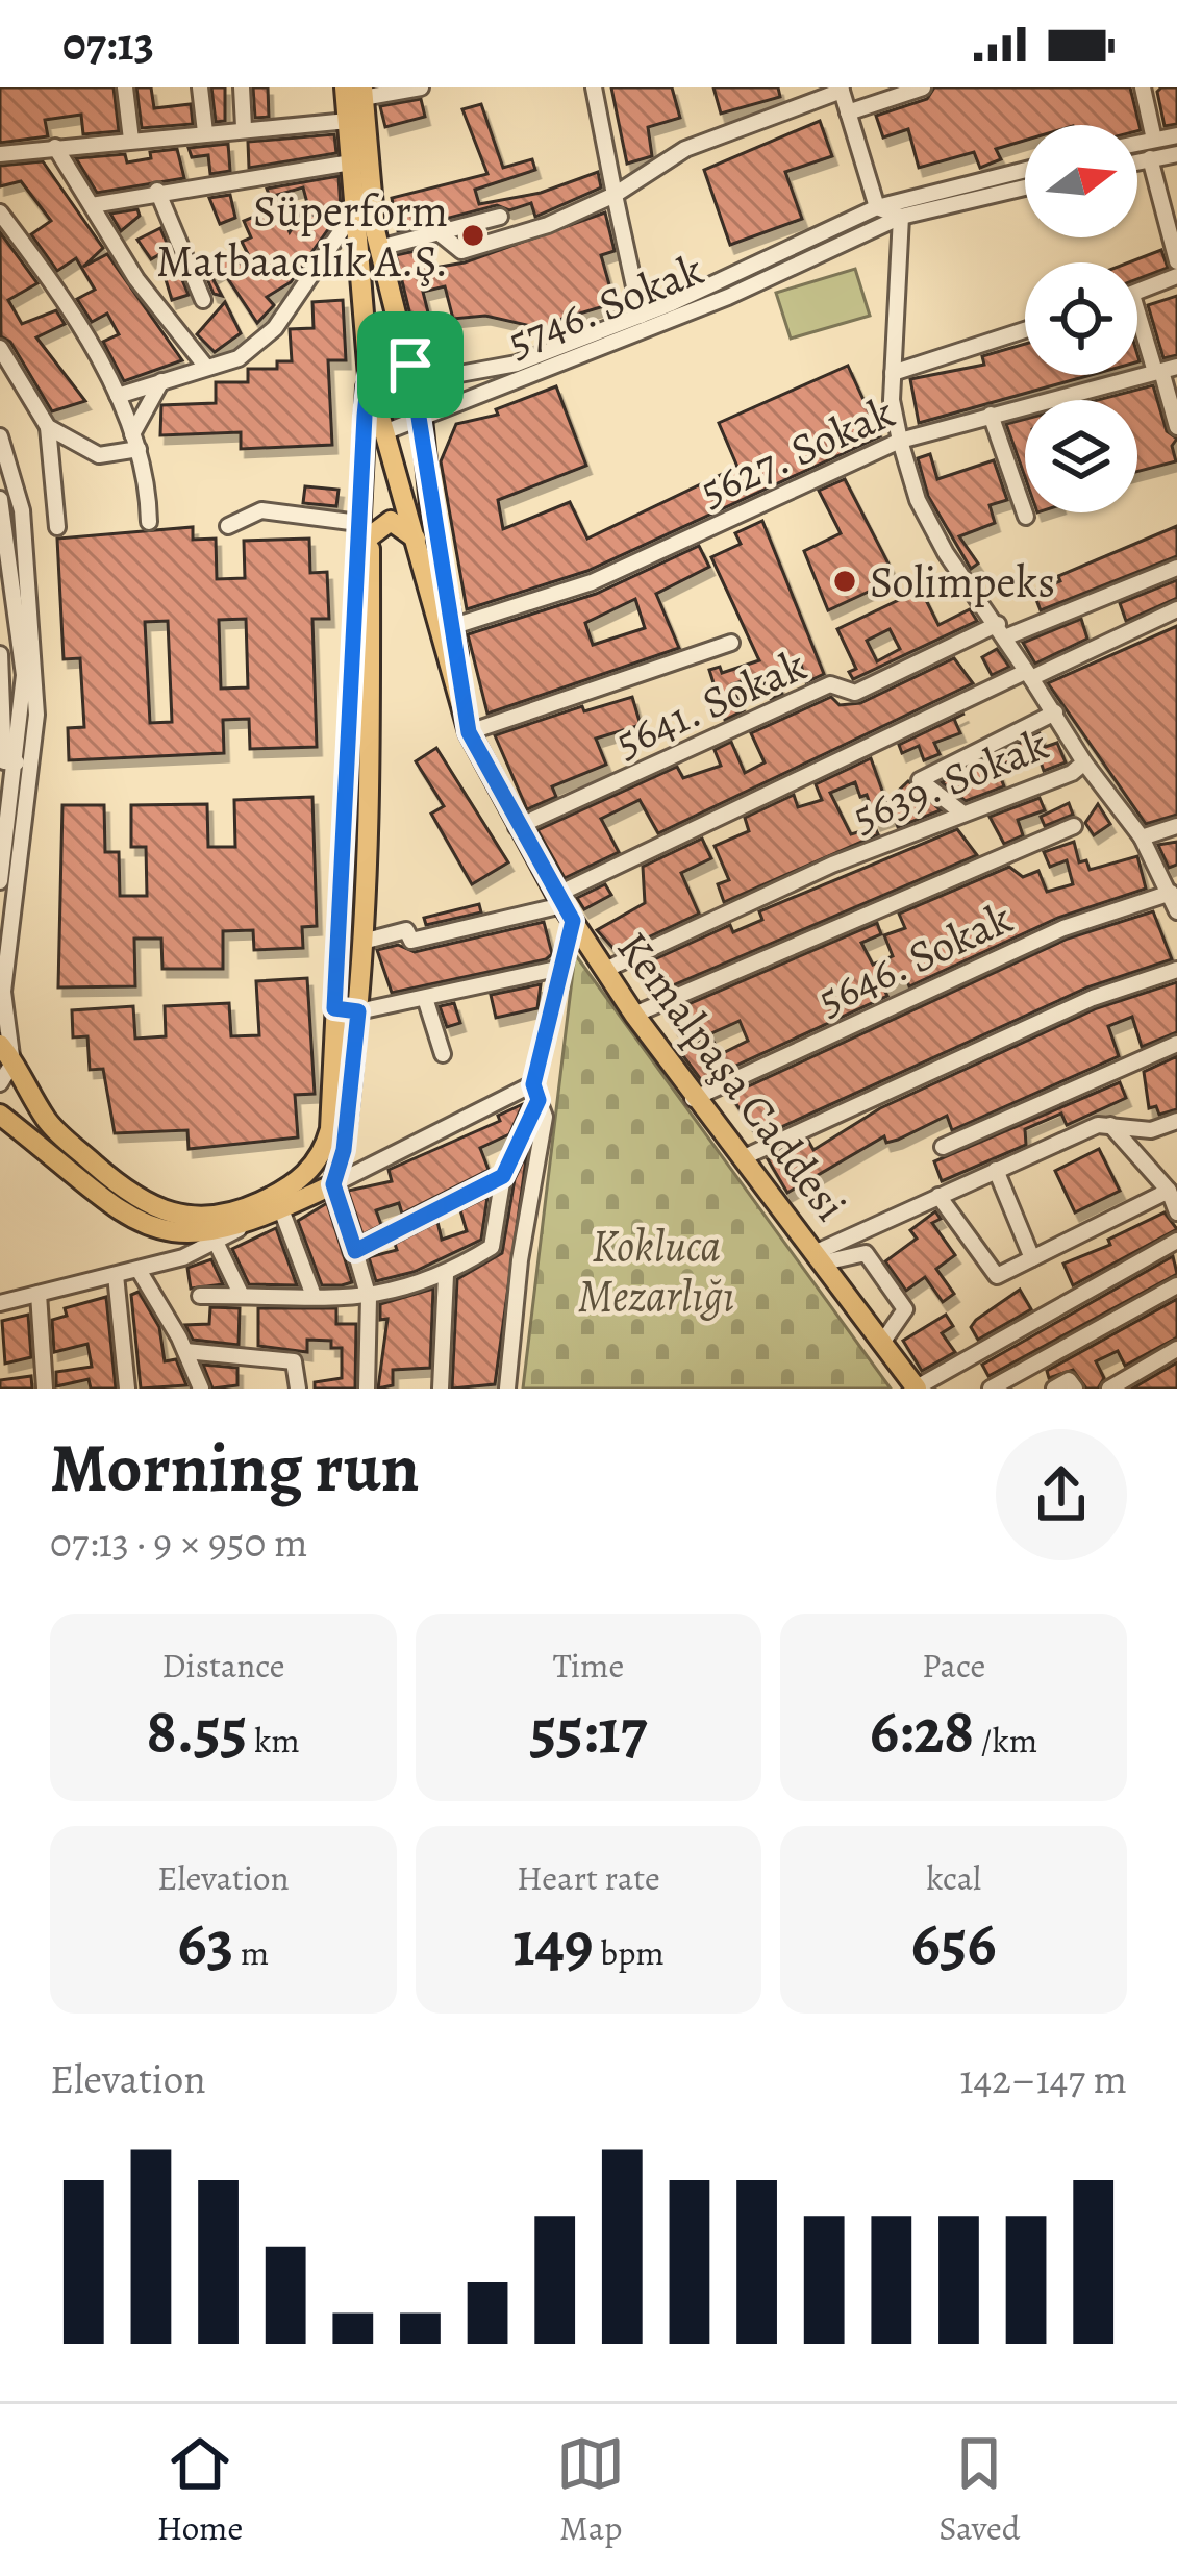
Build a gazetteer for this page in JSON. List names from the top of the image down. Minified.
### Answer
{"streets":{"main road":["Kemalpaşa Caddesi"],"street":["5746. Sokak","5627. Sokak","5641. Sokak","5639. Sokak","5646. Sokak"]},"crossings":[["5746. Sokak","Kemalpaşa Caddesi"],["5627. Sokak","Kemalpaşa Caddesi"],["5641. Sokak","Kemalpaşa Caddesi"],["5639. Sokak","Kemalpaşa Caddesi"],["5646. Sokak","Kemalpaşa Caddesi"]],"parks":["Kokluca Mezarlığı"],"places":["Süperform Matbaacılık A.Ş.","Solimpeks"],"north":"right","page":{"status":"07:13","heading":["Morning run","07:13 · 9 × 950 m"],"stats":[["Distance","8.55 km"],["Time","55:17"],["Pace","6:28 /km"],["Elevation","63 m"],["Heart rate","149 bpm"],["kcal","656"]],"chart":["Elevation","142–147 m"],"tabs":["Home","Map","Saved"]}}
